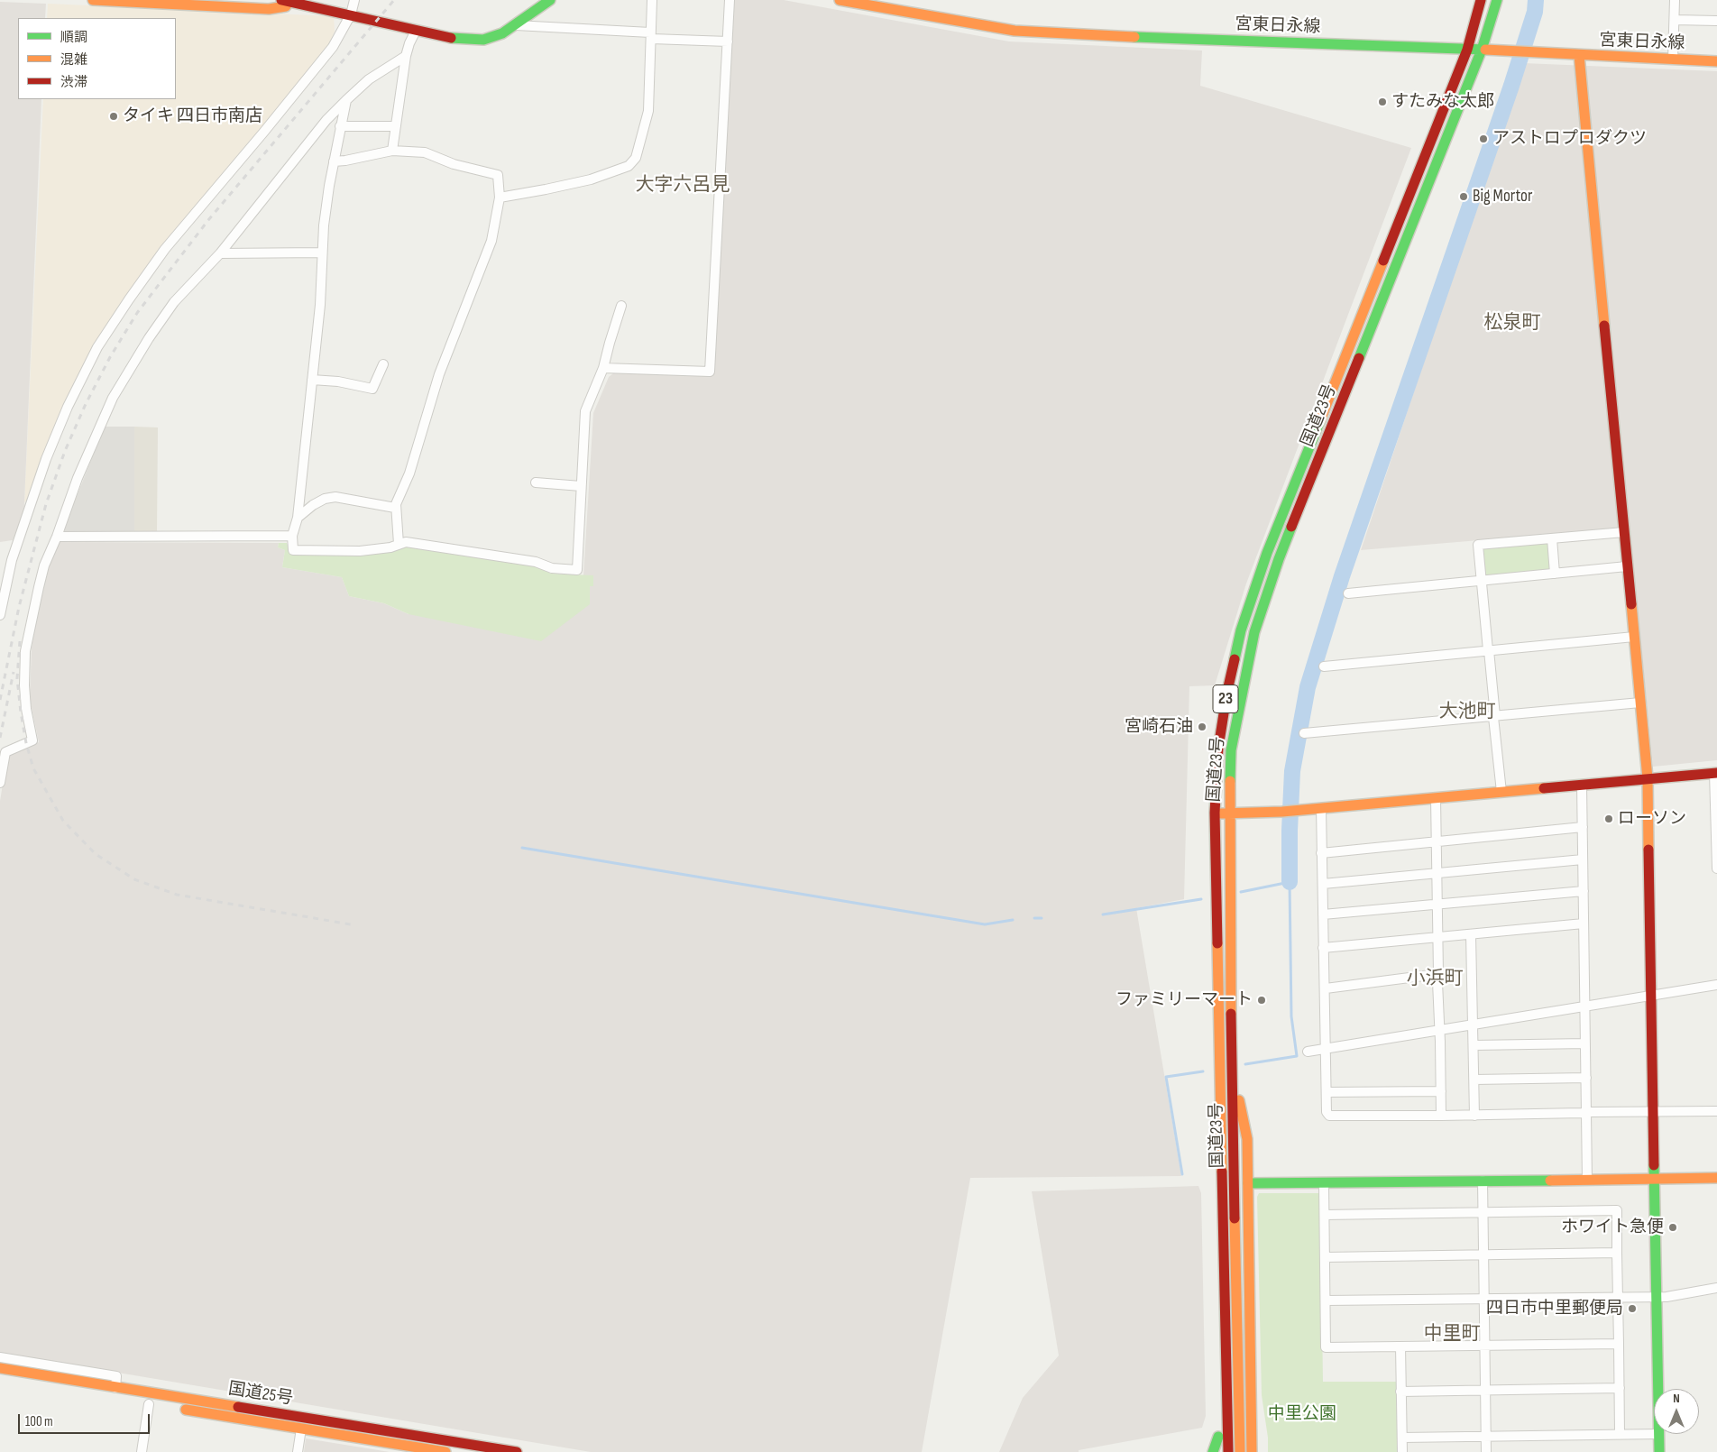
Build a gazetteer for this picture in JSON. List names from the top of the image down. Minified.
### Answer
{"streets":{"main road":["宮東日永線","国道23号","23","国道25号"]},"crossings":[["宮東日永線","国道23号"]],"districts":["大字六呂見","松泉町","大池町","小浜町","中里町"],"parks":["中里公園"],"places":["すたみな太郎","タイキ 四日市南店","アストロプロダクツ","Big Mortor","宮崎石油","ローソン","ファミリーマート","ホワイト急便","四日市中里郵便局"],"legend":["順調","混雑","渋滞"],"scale_bar":"100 m","north":"top"}
